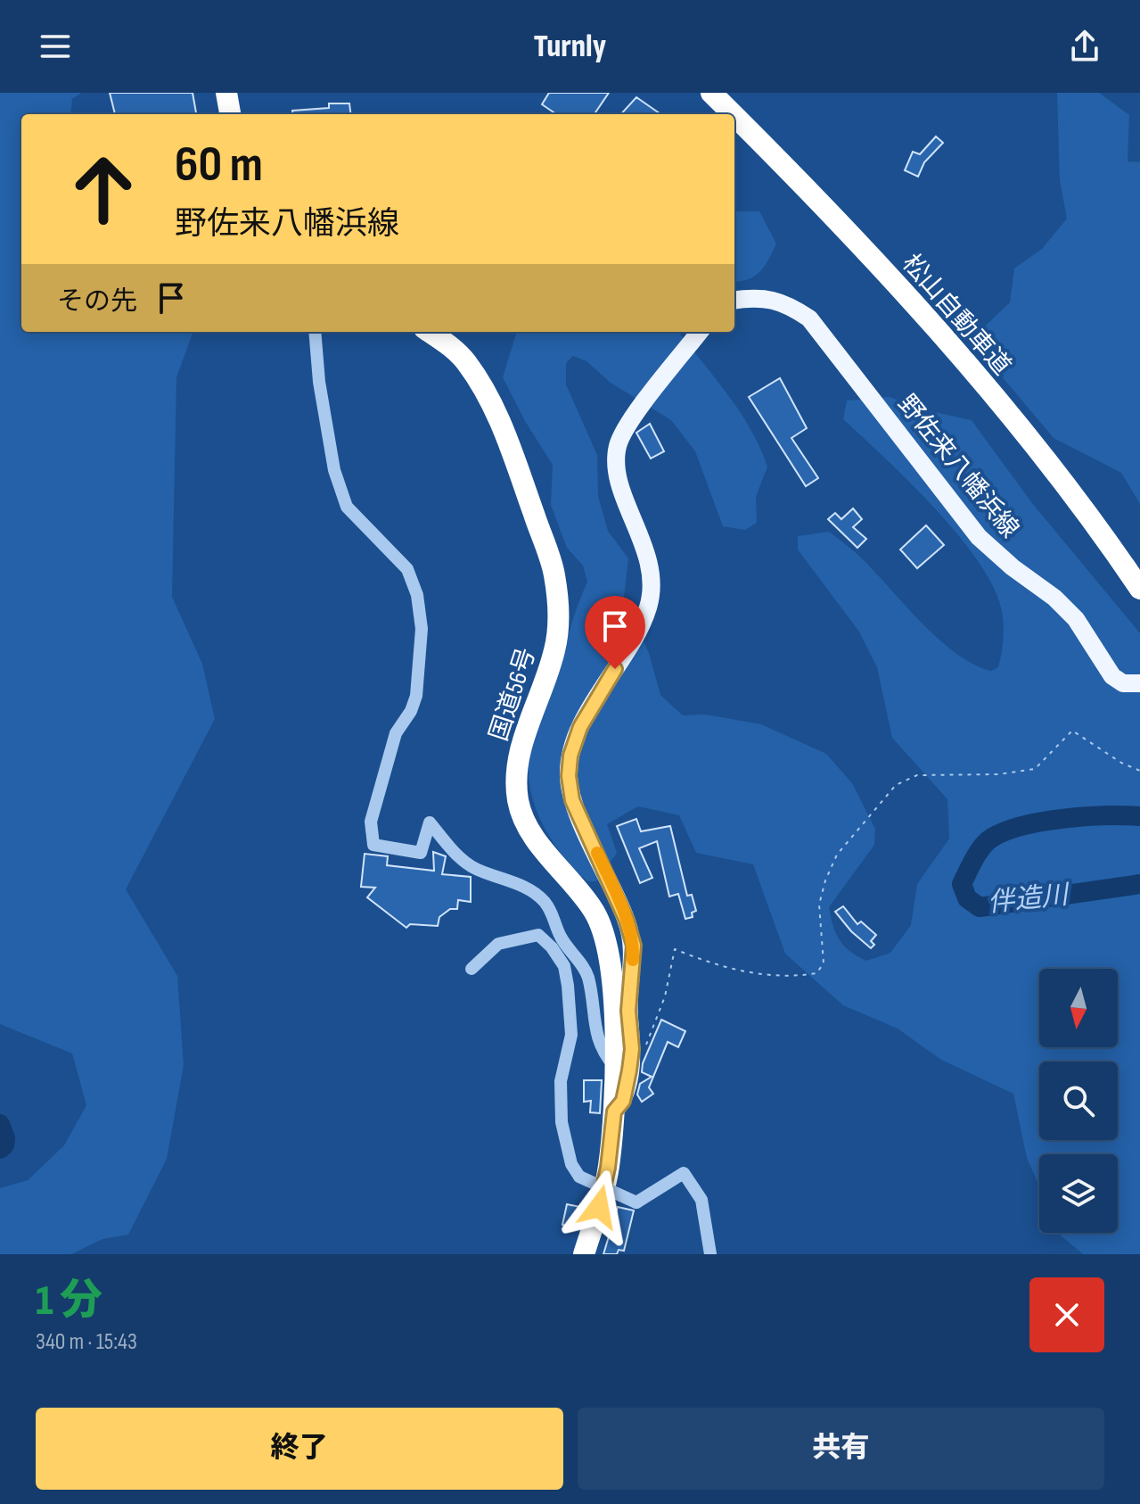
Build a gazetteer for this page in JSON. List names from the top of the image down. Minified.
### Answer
{"streets":{"highway":["松山自動車道","国道56号"],"main road":["野佐来八幡浜線"]},"water":["伴造川"],"north":"bottom","page":{"header":"Turnly","turn":["60 m","野佐来八幡浜線"],"then":"その先","heading":["1 分","340 m · 15:43"],"buttons":["終了","共有"]}}
